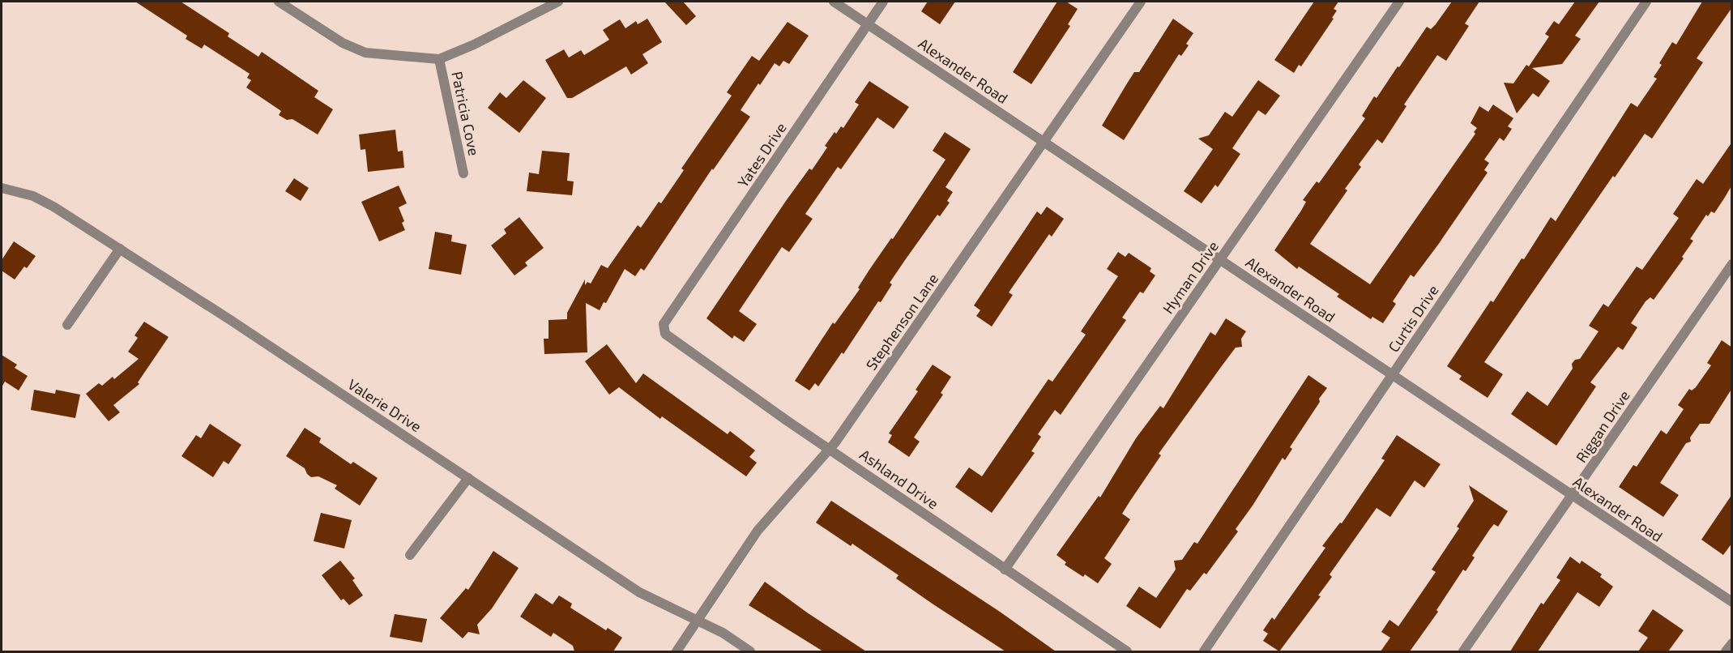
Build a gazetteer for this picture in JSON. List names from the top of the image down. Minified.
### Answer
{"streets":{"street":["Alexander Road","Patricia Cove","Yates Drive","Hyman Drive","Curtis Drive","Stephenson Lane","Valerie Drive","Riggan Drive","Ashland Drive"]},"crossings":[["Alexander Road","Yates Drive"],["Alexander Road","Hyman Drive"],["Alexander Road","Curtis Drive"],["Alexander Road","Stephenson Lane"],["Alexander Road","Riggan Drive"],["Yates Drive","Ashland Drive"],["Hyman Drive","Ashland Drive"],["Stephenson Lane","Valerie Drive"],["Stephenson Lane","Ashland Drive"]]}
